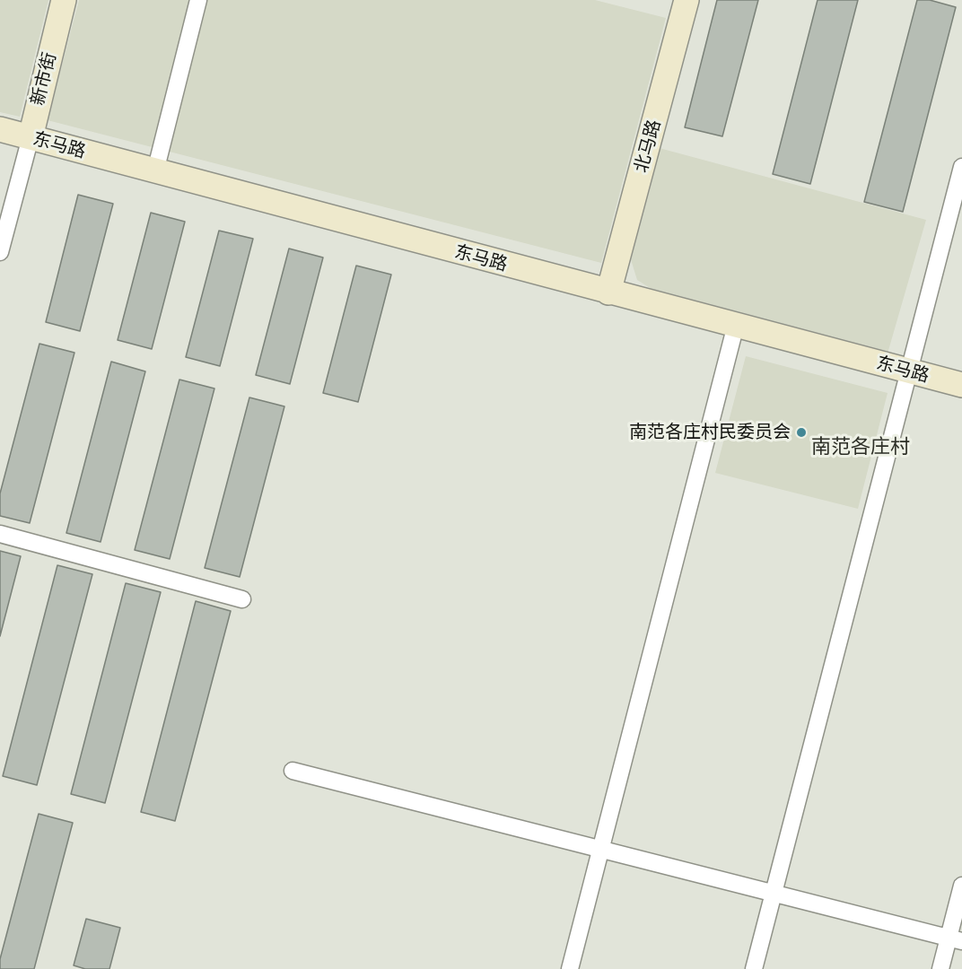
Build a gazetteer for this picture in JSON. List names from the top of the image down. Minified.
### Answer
{"streets":{"street":["新市街","东马路","北马路"]},"crossings":[["新市街","东马路"],["东马路","北马路"]],"districts":["南范各庄村"],"places":["南范各庄村民委员会"]}
